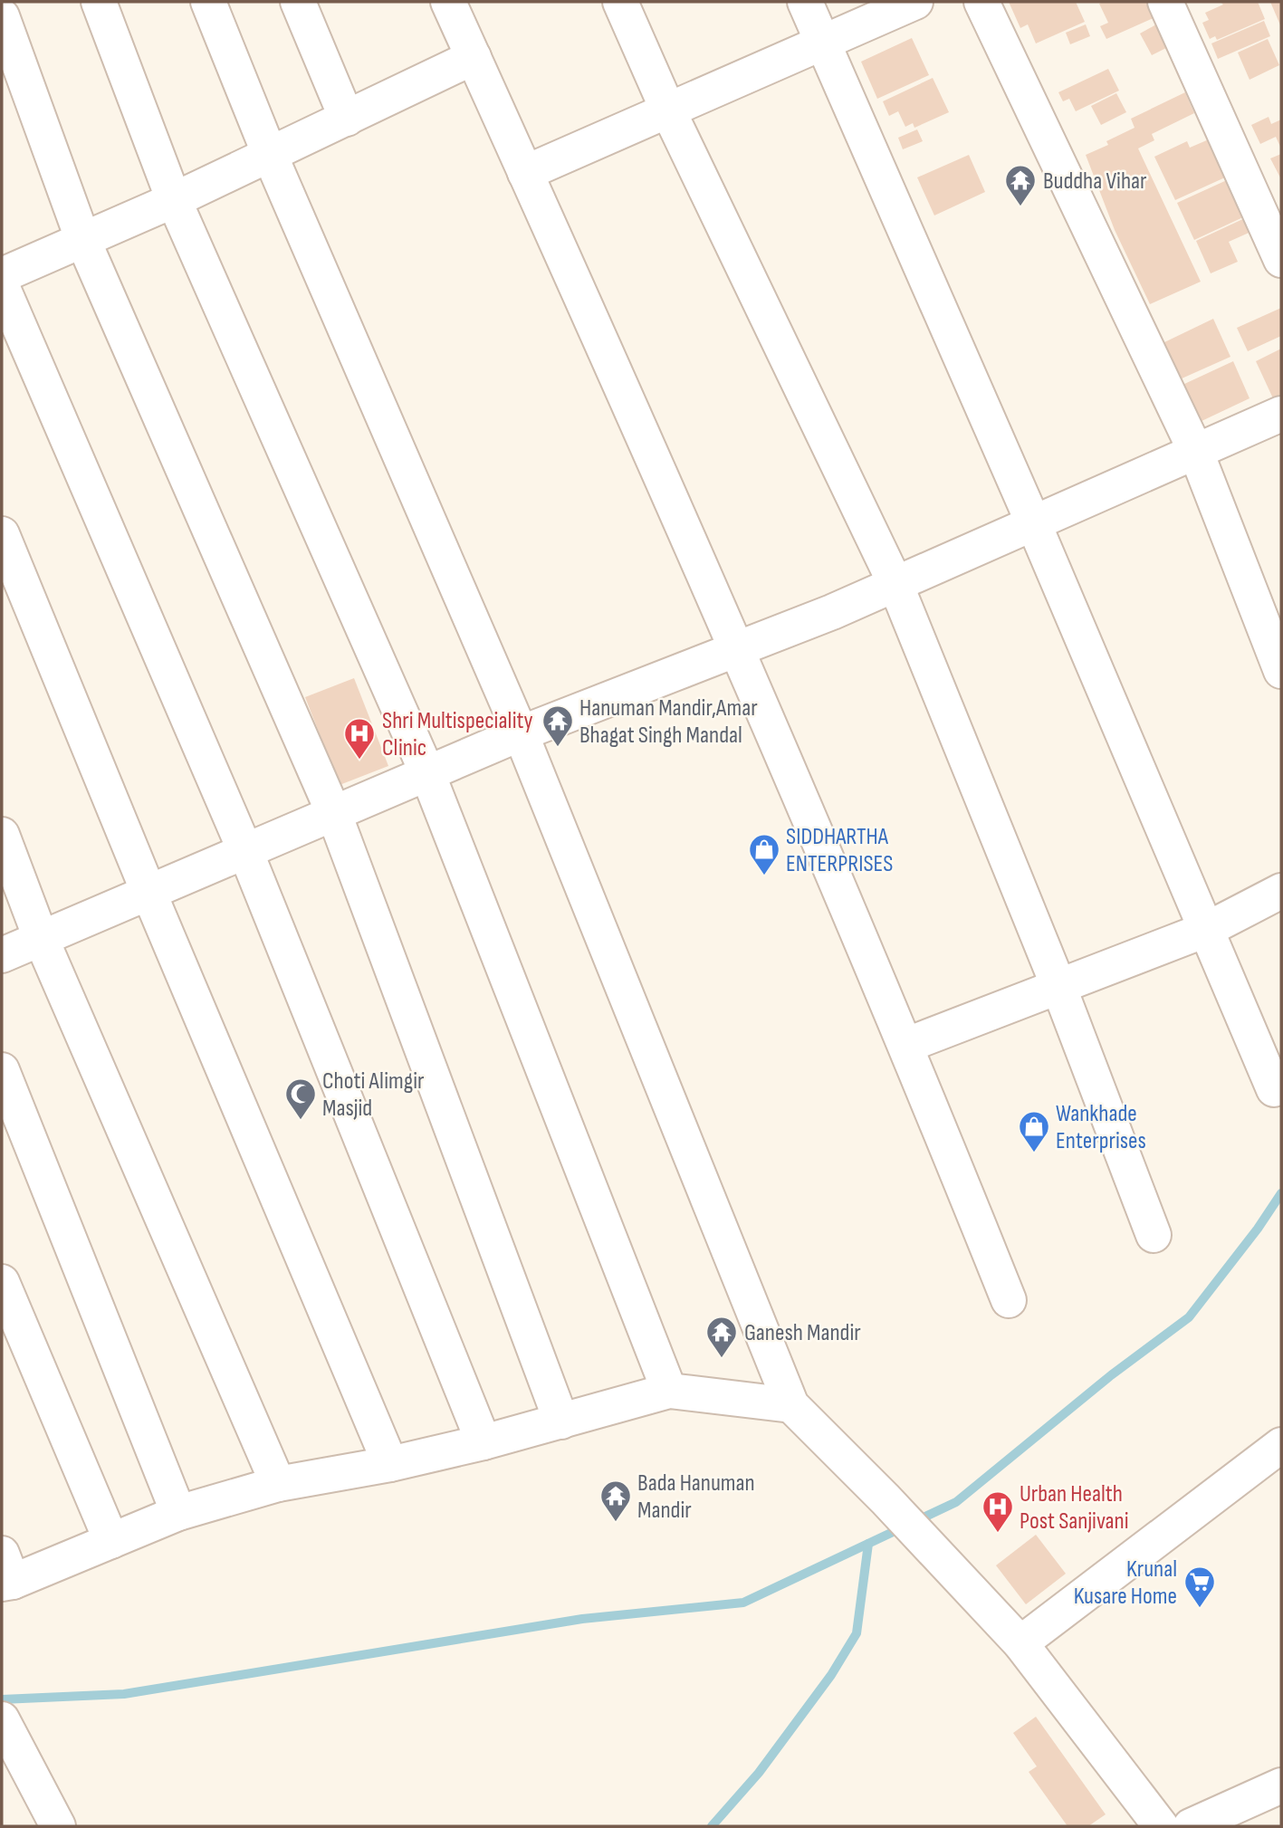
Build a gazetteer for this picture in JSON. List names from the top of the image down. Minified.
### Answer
{"places":{"temple":["Buddha Vihar","Hanuman Mandir,Amar Bhagat Singh Mandal","Ganesh Mandir","Bada Hanuman Mandir"],"hospital":["Shri Multispeciality Clinic","Urban Health Post Sanjivani"],"shop":["SIDDHARTHA ENTERPRISES","Wankhade Enterprises"],"mosque":["Choti Alimgir Masjid"],"supermarket":["Krunal Kusare Home"]}}
